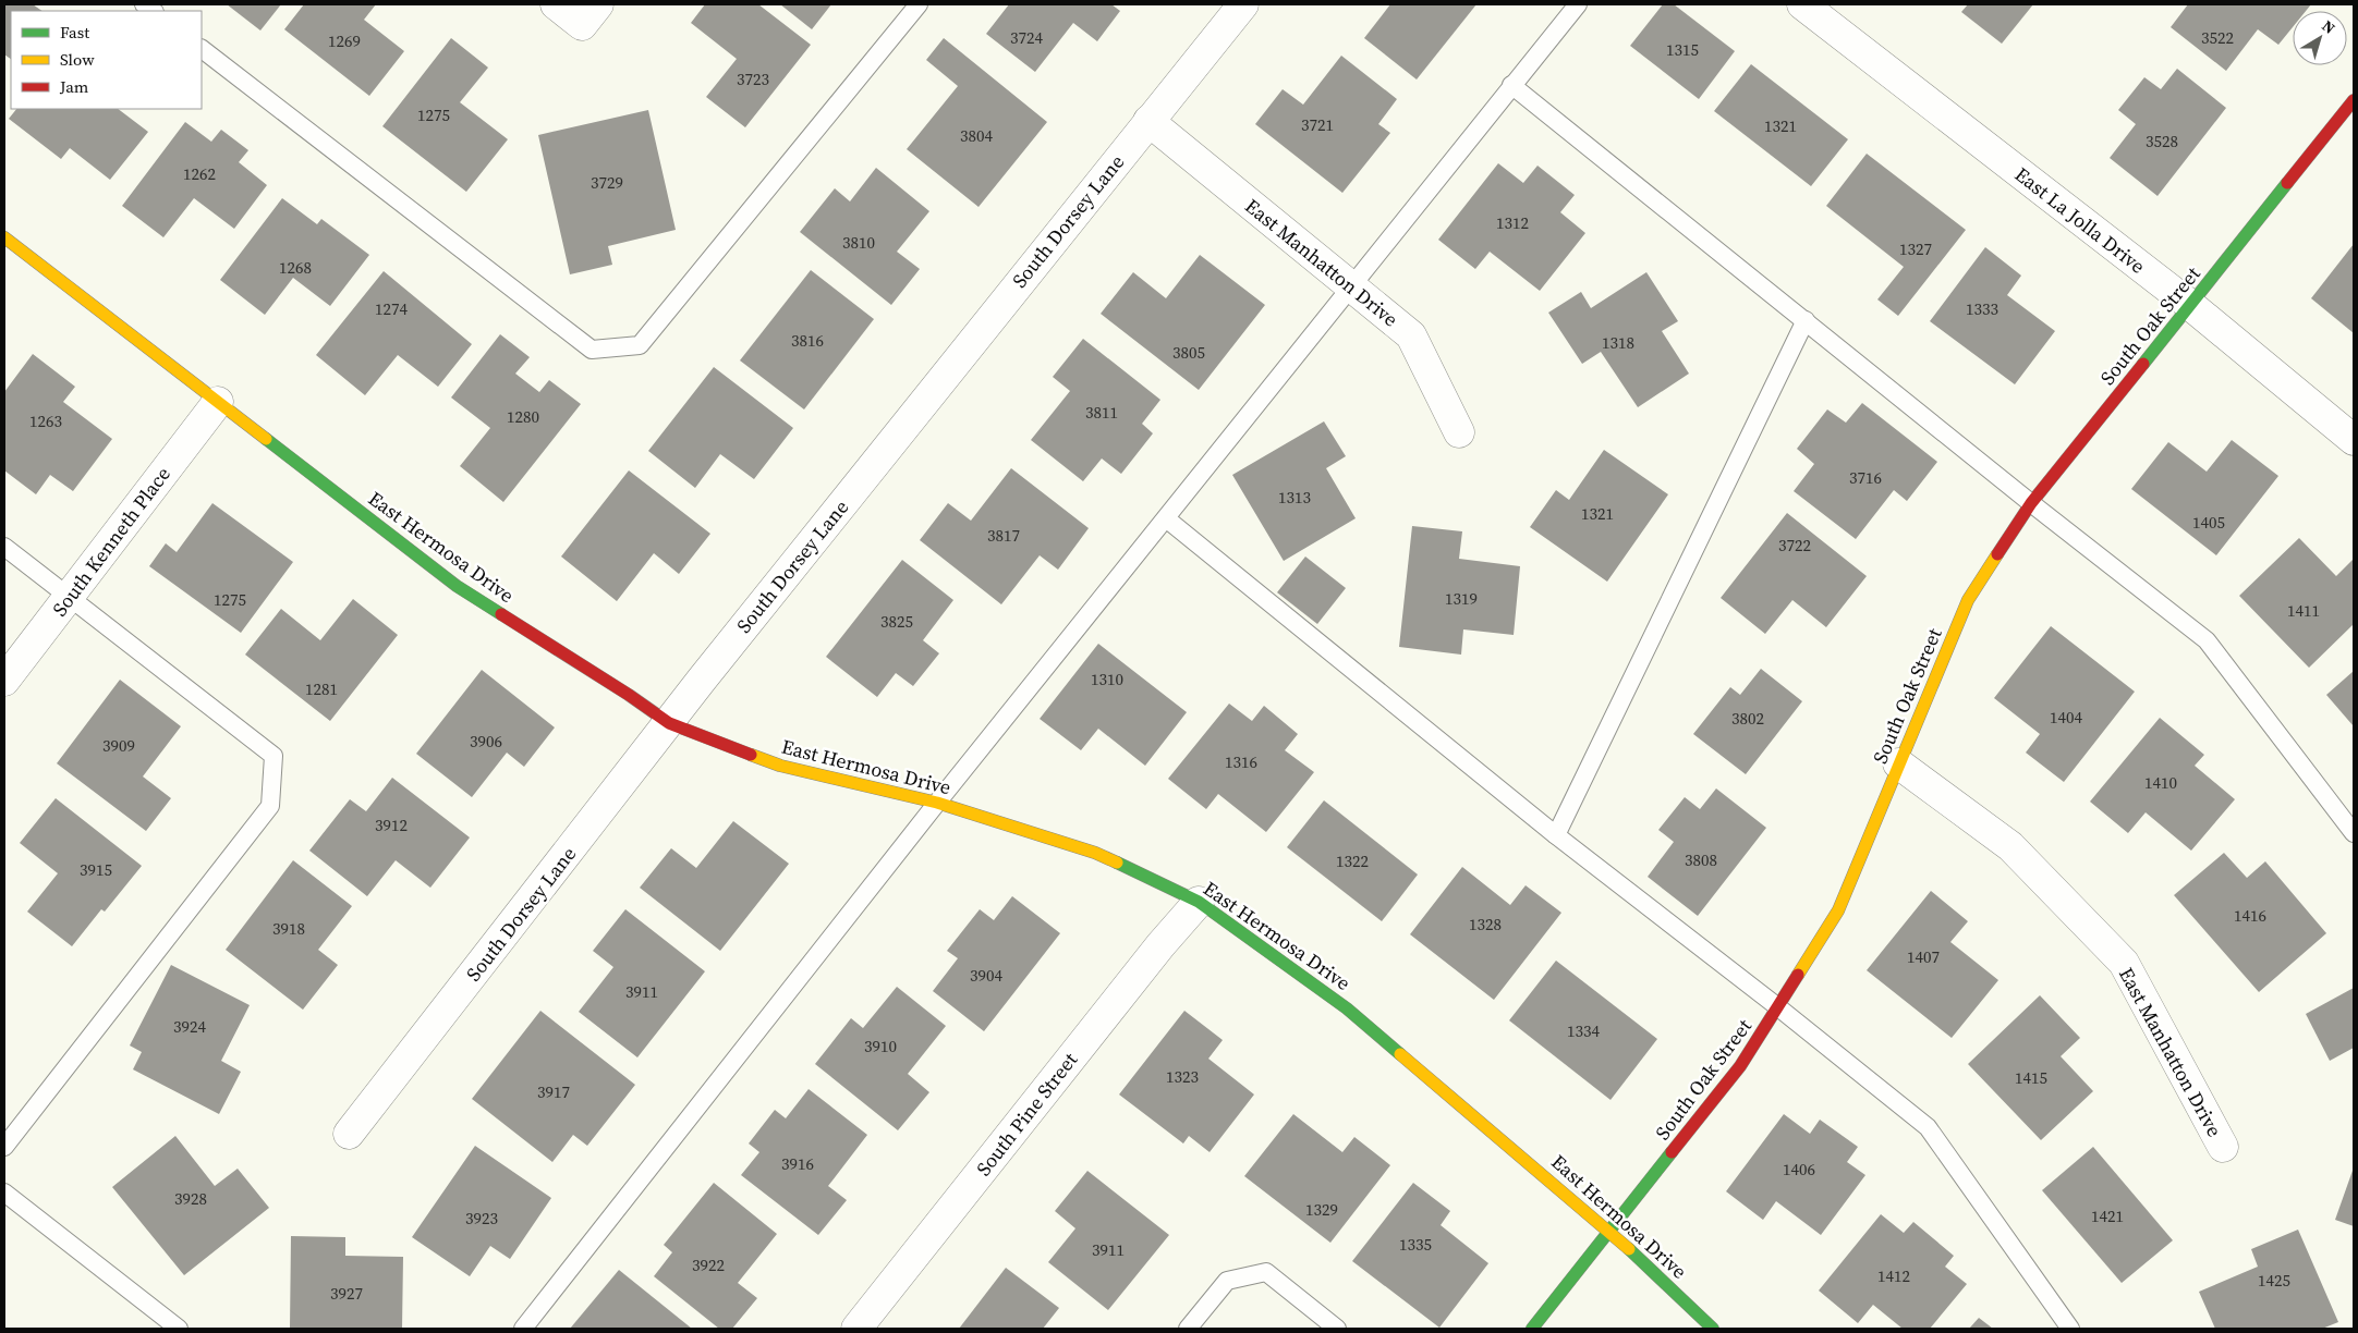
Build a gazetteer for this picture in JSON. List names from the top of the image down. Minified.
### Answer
{"streets":{"street":["East La Jolla Drive","South Dorsey Lane","East Manhatton Drive","South Oak Street","South Kenneth Place","East Hermosa Drive","South Pine Street"]},"crossings":[["East La Jolla Drive","South Oak Street"],["South Dorsey Lane","East Manhatton Drive"],["South Dorsey Lane","East Hermosa Drive"],["East Manhatton Drive","South Oak Street"],["South Oak Street","East Hermosa Drive"],["South Kenneth Place","East Hermosa Drive"],["East Hermosa Drive","South Pine Street"]],"house_numbers":["3724","3522","1269","1315","3723","1275","3721","1321","3804","3528","1262","3729","1312","3810","1327","1268","1274","1333","3816","1318","3805","3811","1280","1263","3716","1313","1321","1405","3817","3722","1319","1275","1411","3825","1310","1281","1404","3802","3906","3909","1316","1410","3912","3808","1322","3915","1416","1328","3918","1407","3904","3911","3924","1334","3910","1323","1415","3917","3916","1406","3928","1329","1421","3923","1335","3911","3922","1412","1425","3927"],"legend":["Fast","Slow","Jam"],"north":"top right"}
